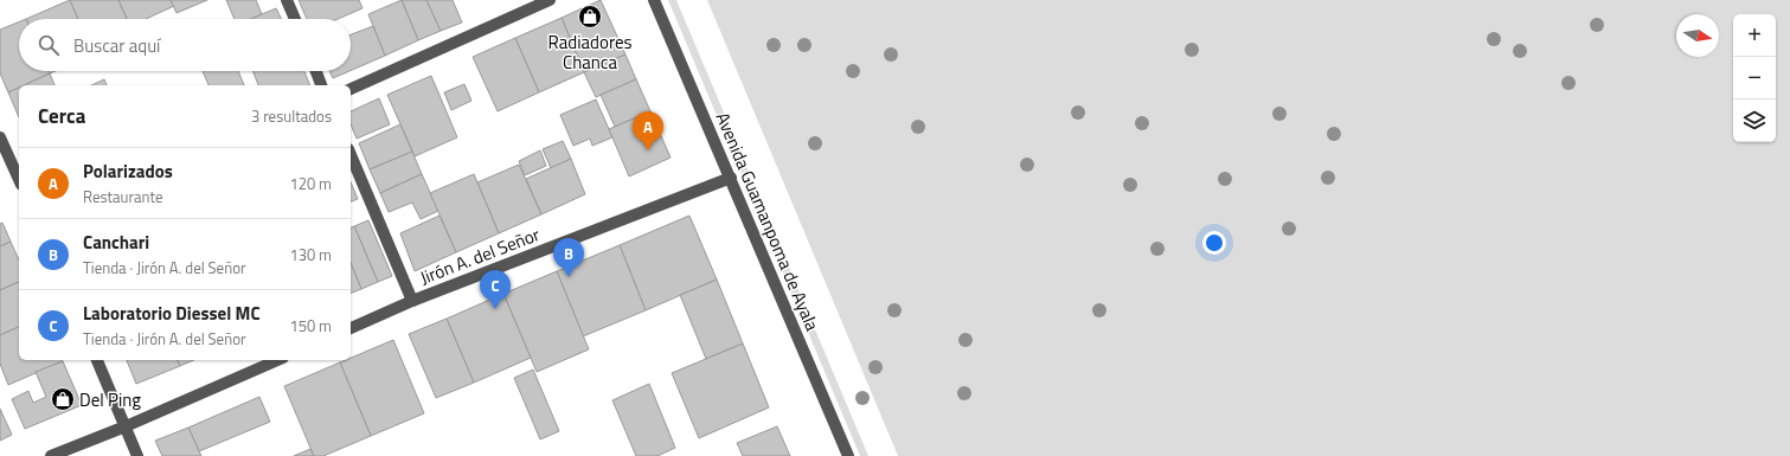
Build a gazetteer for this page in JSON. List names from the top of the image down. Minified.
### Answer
{"streets":{"street":["Avenida Guamanpoma de Ayala","Jirón A. del Señor"]},"crossings":[["Avenida Guamanpoma de Ayala","Jirón A. del Señor"]],"places":{"shop":["Radiadores Chanca","Del Ping"]},"north":"right","page":{"map_buttons":["+","−"],"search":"Buscar aquí","heading":["Cerca","3 resultados"],"pins":["A","B","C"],"list":[{"mark":"A","name":"Polarizados","note":"Restaurante","value":"120 m"},{"mark":"B","name":"Canchari","note":"Tienda · Jirón A. del Señor","value":"130 m"},{"mark":"C","name":"Laboratorio Diessel MC","note":"Tienda · Jirón A. del Señor","value":"150 m"}]}}
